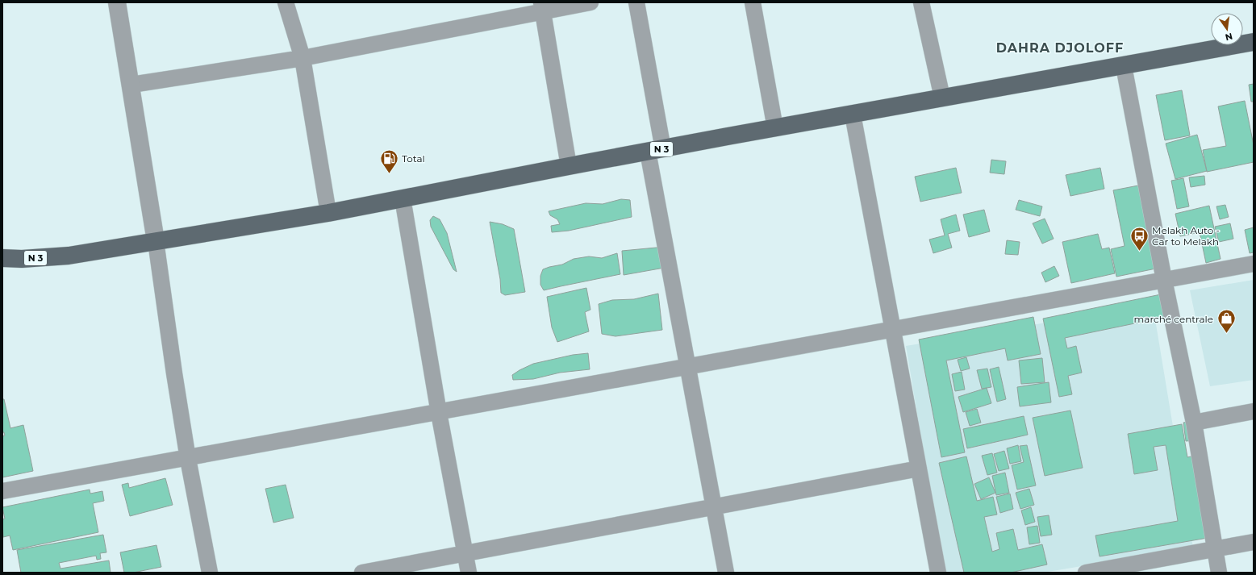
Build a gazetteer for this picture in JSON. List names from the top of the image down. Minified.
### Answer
{"streets":{"main road":["N 3"]},"districts":["DAHRA DJOLOFF"],"places":{"fuel station":["Total"],"bus stop":["Melakh Auto - Car to Melakh"],"shop":["marché centrale"]},"north":"bottom"}
